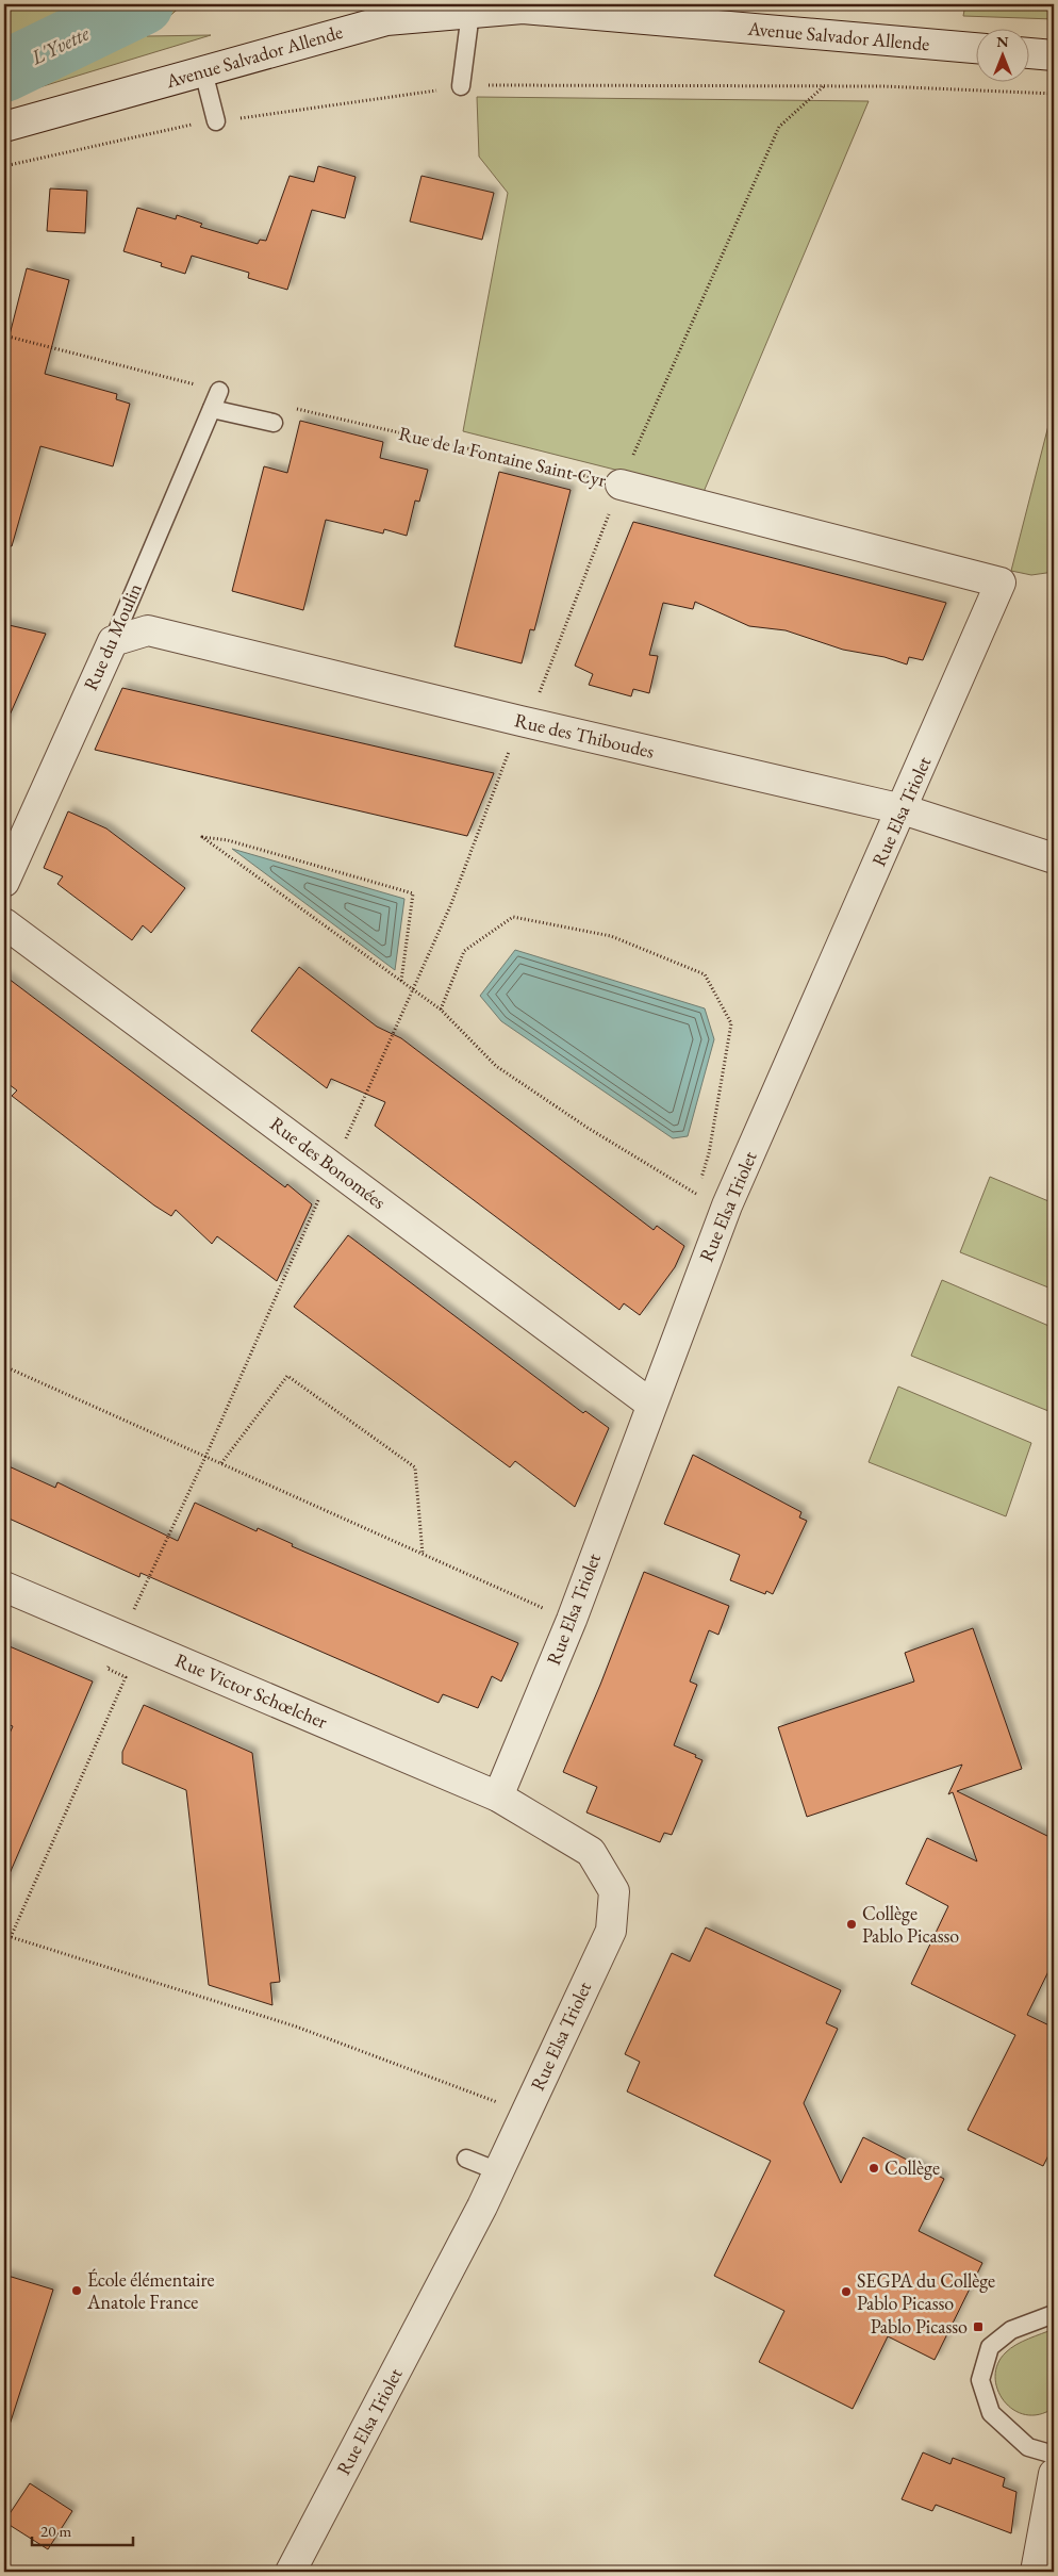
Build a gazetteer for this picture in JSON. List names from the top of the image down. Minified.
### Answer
{"streets":{"street":["Avenue Salvador Allende","Rue de la Fontaine Saint-Cyr","Rue du Moulin","Rue des Thiboudes","Rue Elsa Triolet","Rue des Bonomées","Rue Victor Schœlcher"]},"crossings":[["Rue de la Fontaine Saint-Cyr","Rue Elsa Triolet"],["Rue du Moulin","Rue des Thiboudes"],["Rue des Thiboudes","Rue Elsa Triolet"],["Rue Elsa Triolet","Rue des Bonomées"],["Rue Elsa Triolet","Rue Victor Schœlcher"]],"water":["L'Yvette"],"places":{"other":["Collège Pablo Picasso","Collège","École élémentaire Anatole France","SEGPA du Collège Pablo Picasso"],"transit":["Pablo Picasso"]},"scale_bar":"20 m","north":"top"}
